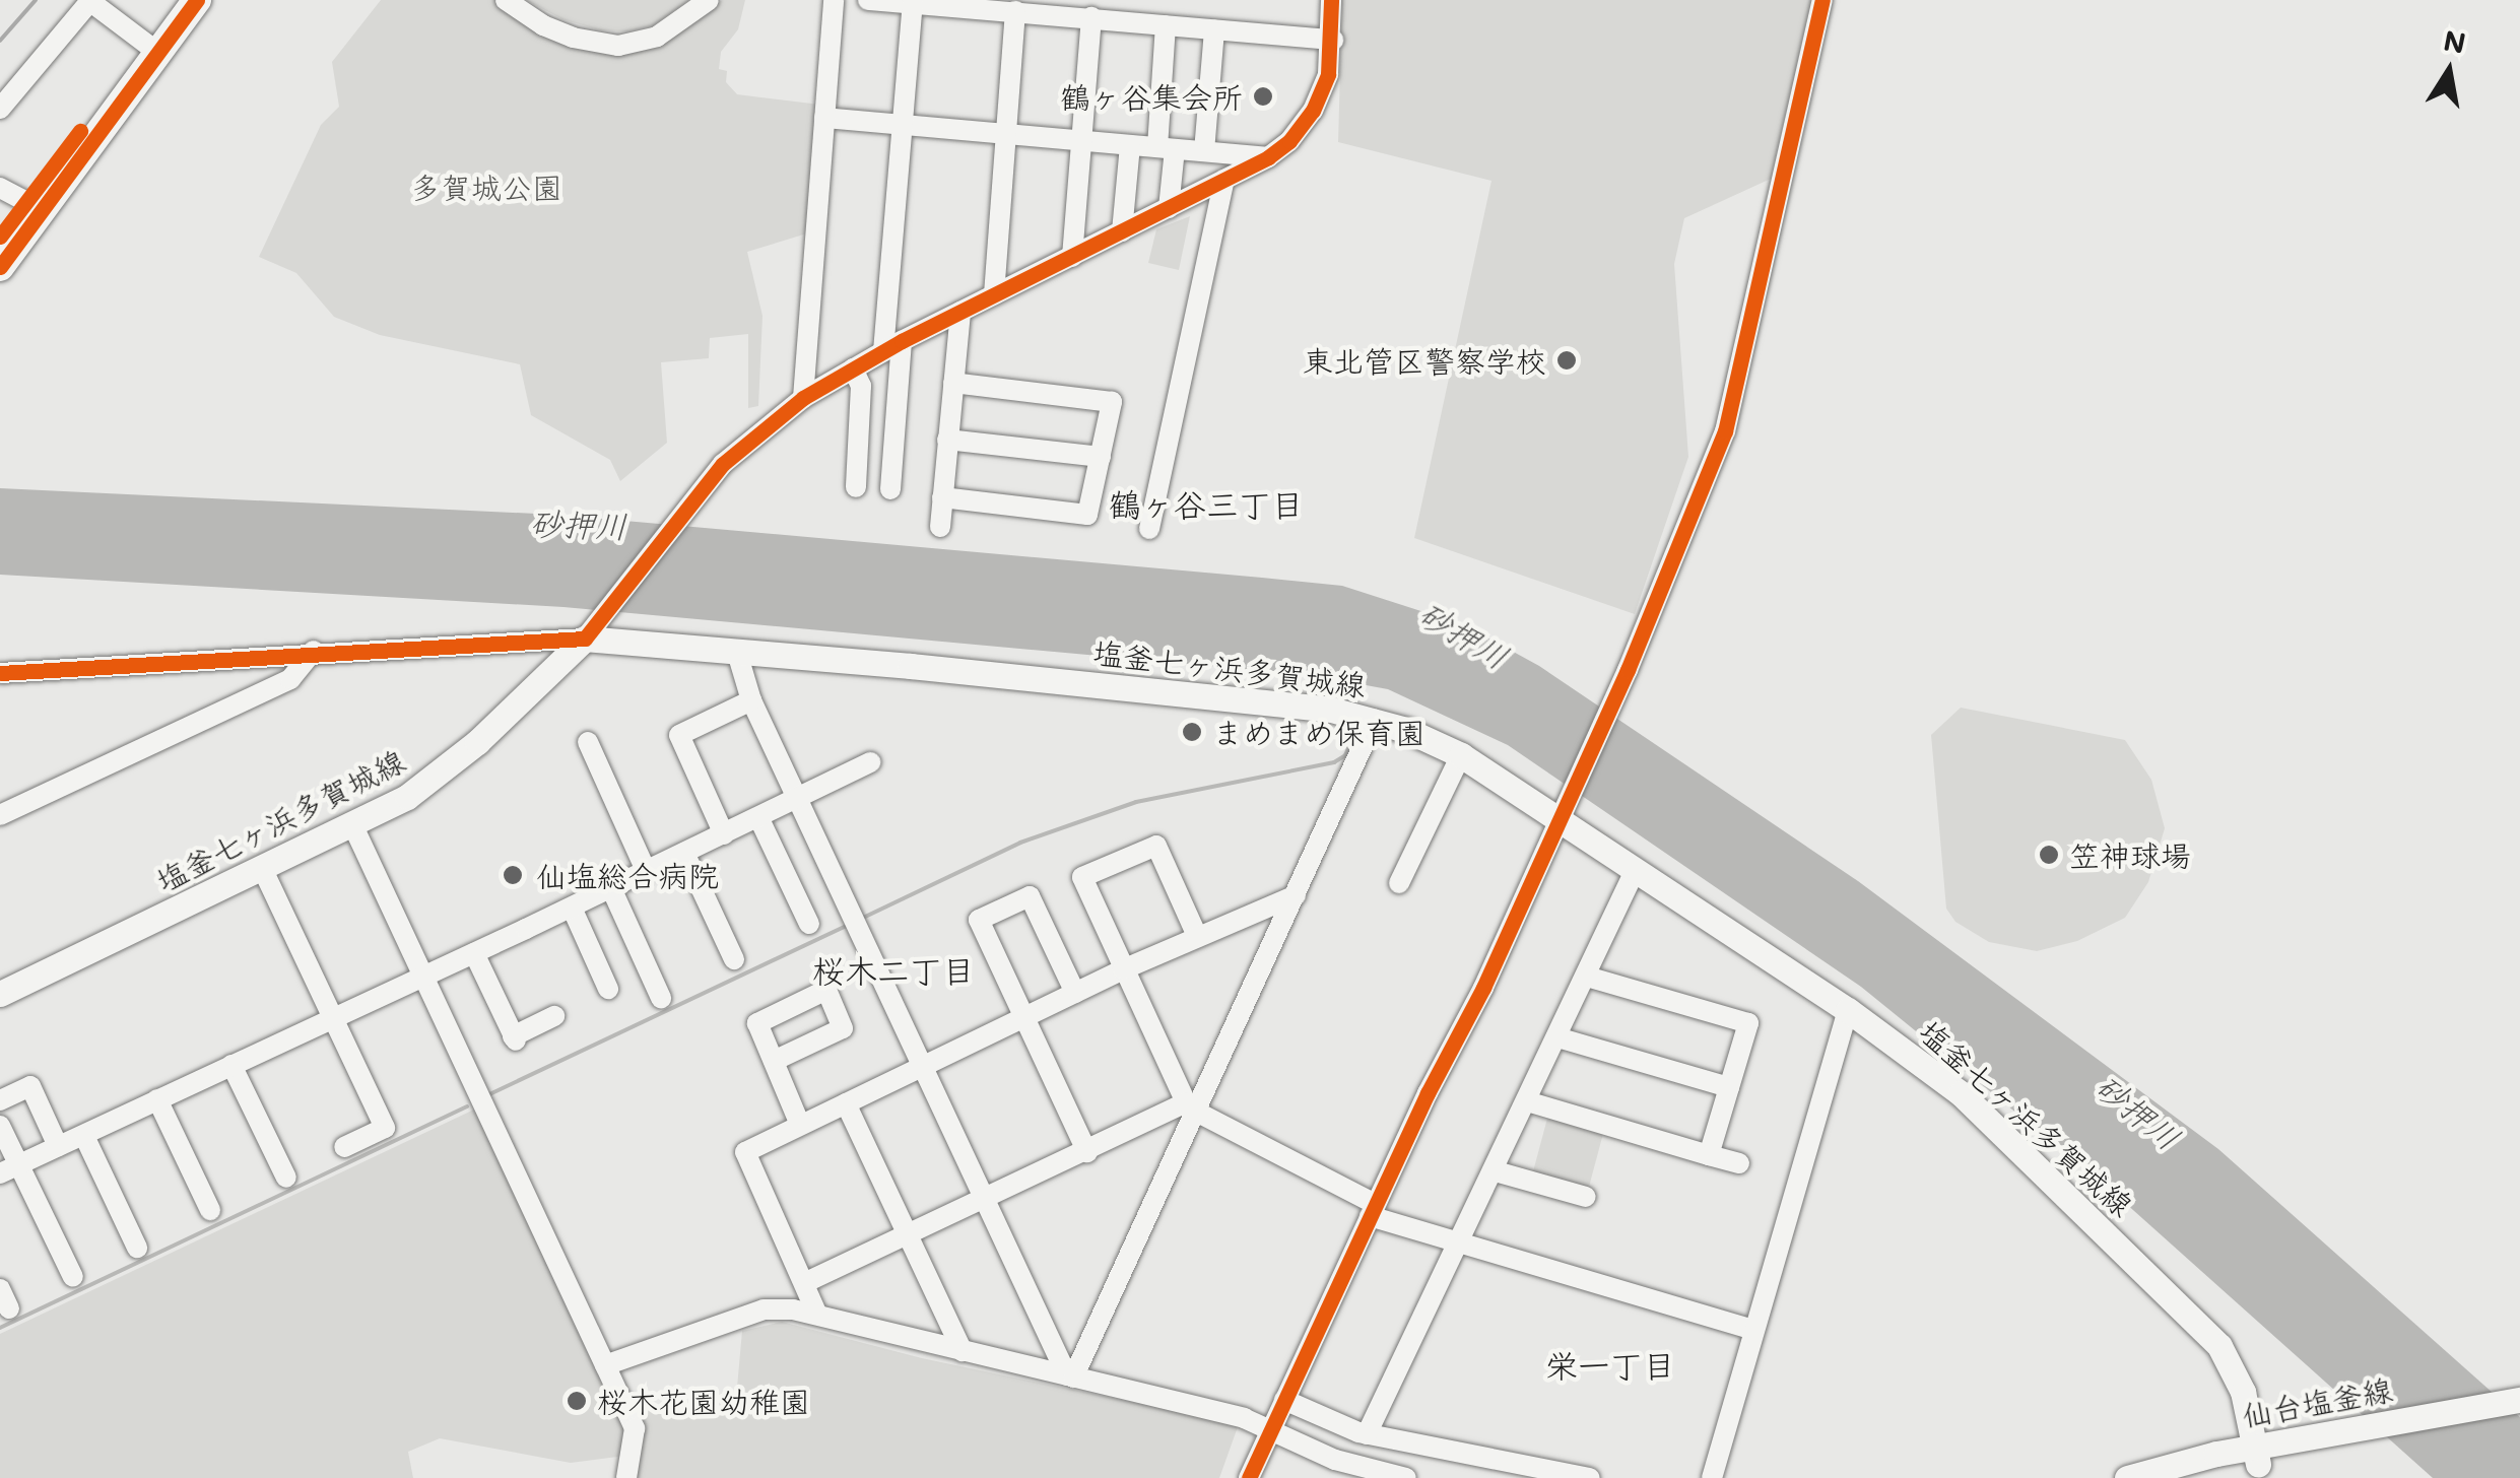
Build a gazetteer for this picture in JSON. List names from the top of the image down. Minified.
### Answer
{"streets":{"main road":["塩釜七ヶ浜多賀城線","仙台塩釜線"]},"crossings":[["塩釜七ヶ浜多賀城線","仙台塩釜線"]],"districts":["鶴ヶ谷三丁目","桜木二丁目","栄一丁目"],"water":["砂押川"],"parks":["多賀城公園"],"places":["鶴ヶ谷集会所","東北管区警察学校","まめまめ保育園","笠神球場","仙塩総合病院","桜木花園幼稚園"],"north":"top"}
